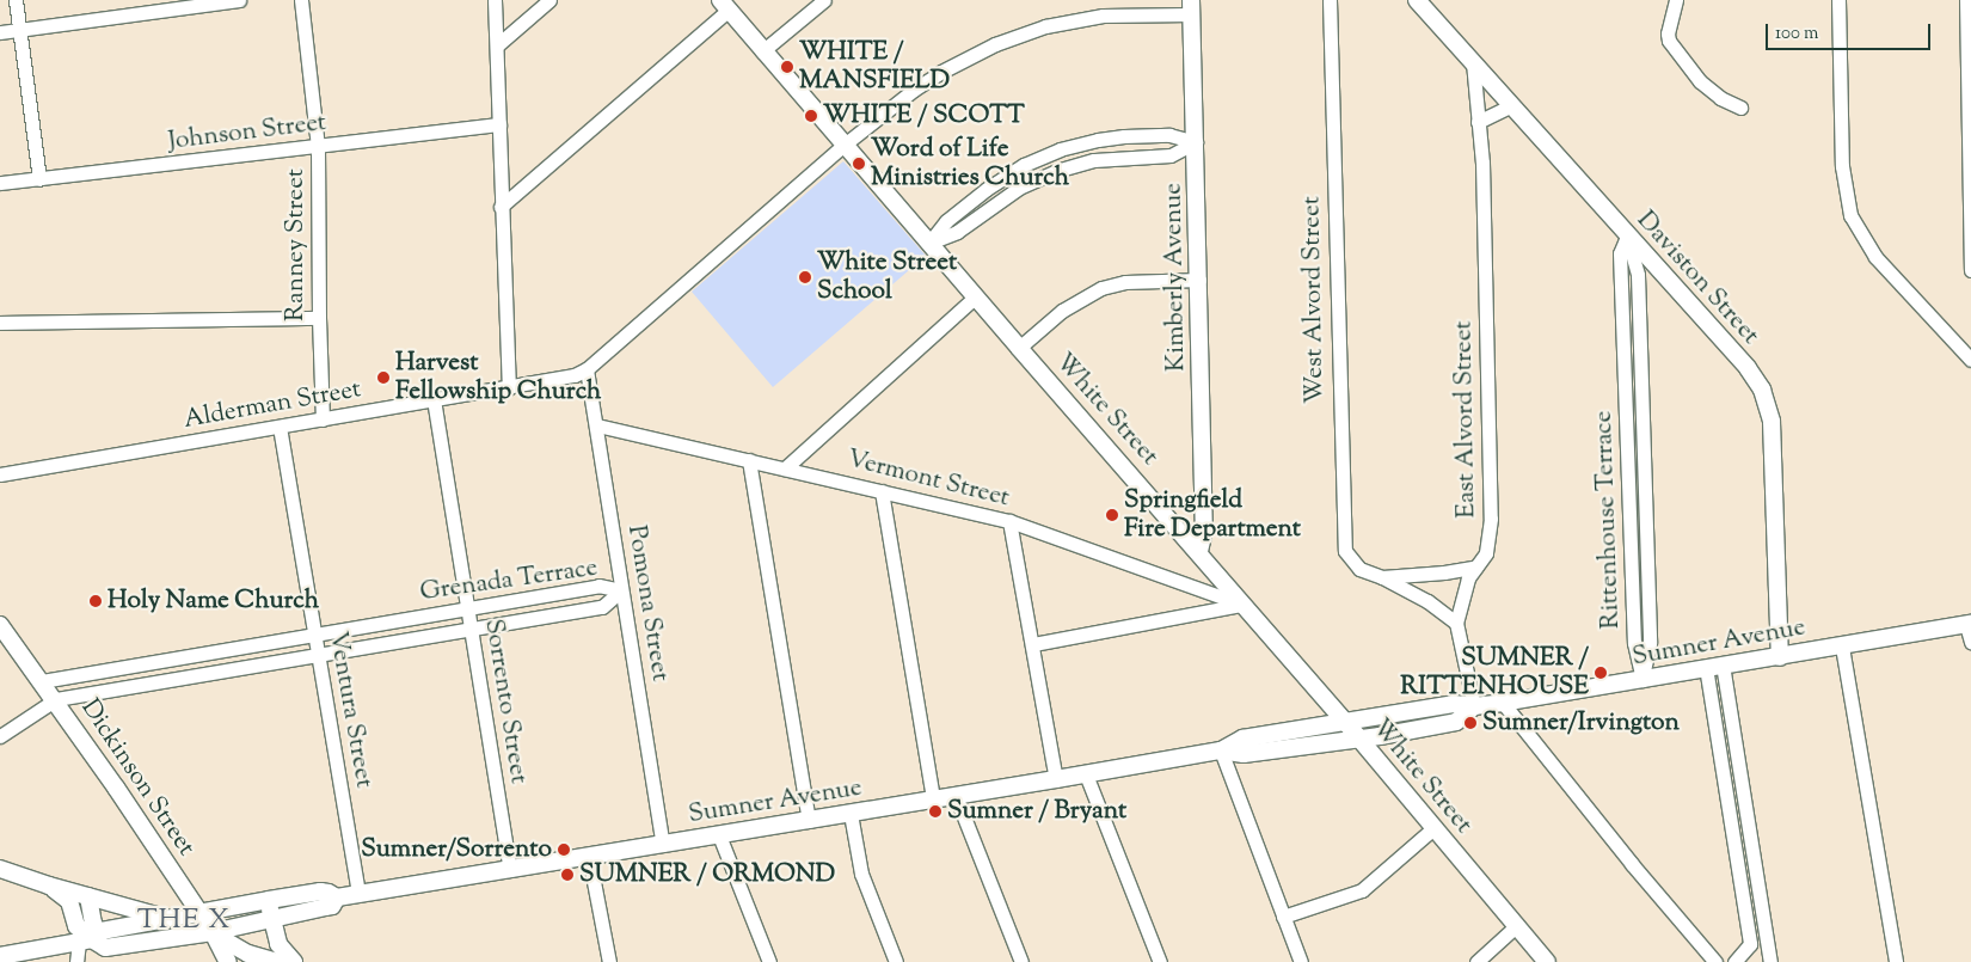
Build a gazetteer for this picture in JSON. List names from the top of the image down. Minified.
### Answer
{"streets":{"main road":["Kimberly Avenue","Daviston Street","White Street","Sumner Avenue","Dickinson Street"],"street":["Johnson Street","Ranney Street","West Alvord Street","Alderman Street","East Alvord Street","Vermont Street","Rittenhouse Terrace","Grenada Terrace","Pomona Street","Sorrento Street","Ventura Street"]},"crossings":[["Johnson Street","Ranney Street"],["Ranney Street","Alderman Street"],["Kimberly Avenue","White Street"],["Daviston Street","East Alvord Street"],["Daviston Street","Rittenhouse Terrace"],["Daviston Street","Sumner Avenue"],["West Alvord Street","East Alvord Street"],["Alderman Street","Pomona Street"],["Alderman Street","Sorrento Street"],["Alderman Street","Ventura Street"],["White Street","Vermont Street"],["White Street","Sumner Avenue"],["East Alvord Street","Sumner Avenue"],["Vermont Street","Pomona Street"],["Rittenhouse Terrace","Sumner Avenue"],["Grenada Terrace","Pomona Street"],["Grenada Terrace","Sorrento Street"],["Grenada Terrace","Ventura Street"],["Grenada Terrace","Dickinson Street"],["Pomona Street","Sumner Avenue"],["Sumner Avenue","Sorrento Street"],["Sumner Avenue","Ventura Street"],["Sumner Avenue","Dickinson Street"]],"districts":["THE X"],"places":["WHITE / MANSFIELD","WHITE / SCOTT","Word of Life Ministries Church","White Street School","Harvest Fellowship Church","Springfield Fire Department","Holy Name Church","SUMNER / RITTENHOUSE","Sumner/Irvington","Sumner / Bryant","Sumner/Sorrento","SUMNER / ORMOND"],"scale_bar":"100 m"}
